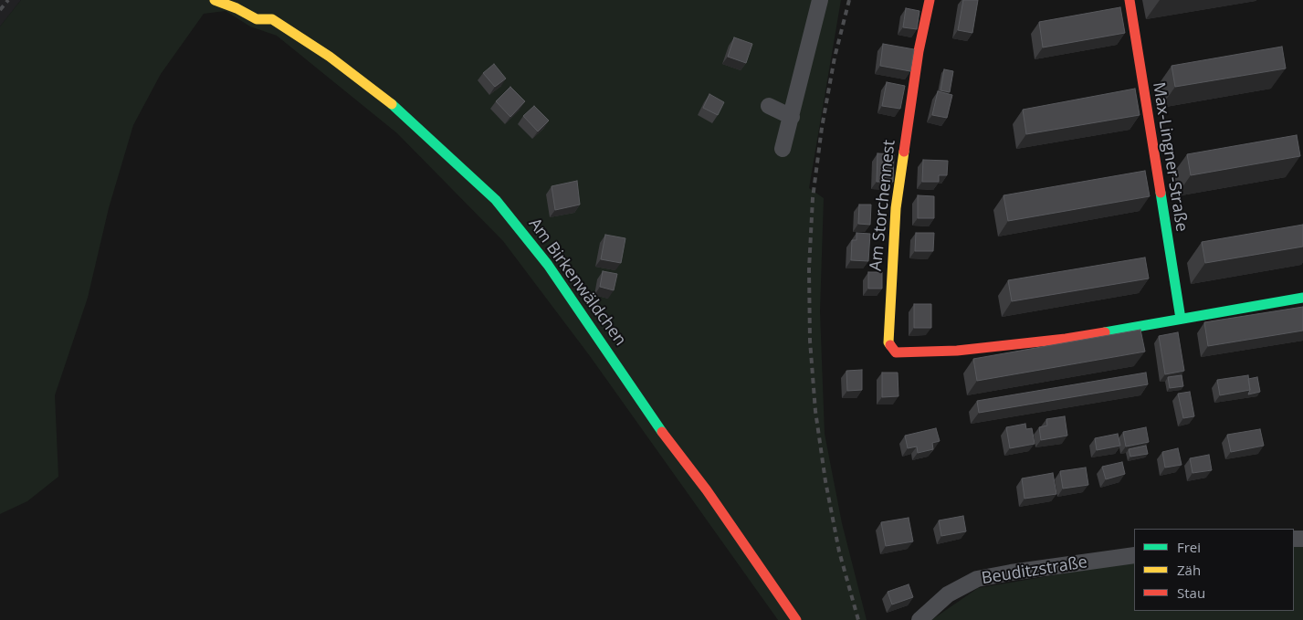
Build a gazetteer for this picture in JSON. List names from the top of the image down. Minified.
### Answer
{"streets":{"street":["Max-Lingner-Straße","Am Storchennest","Am Birkenwäldchen","Beuditzstraße"]},"crossings":[["Max-Lingner-Straße","Am Storchennest"]],"legend":["Frei","Zäh","Stau"]}
